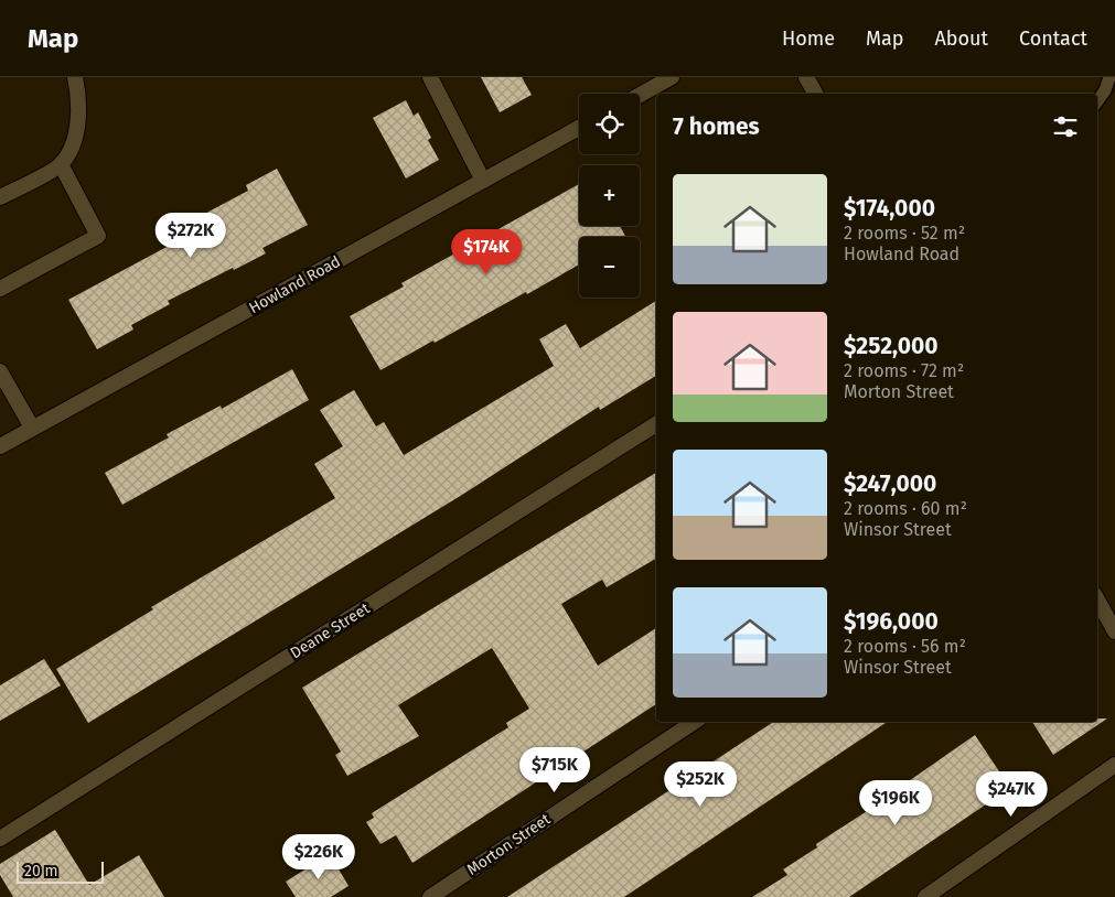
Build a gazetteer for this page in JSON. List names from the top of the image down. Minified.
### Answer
{"streets":{"street":["Howland Road","Deane Street","Morton Street"]},"scale_bar":"20 m","page":{"header":"Map","nav":["Home","Map","About","Contact"],"map_buttons":["+","−"],"heading":"7 homes","list":[{"name":"$174,000","note":"2 rooms · 52 m² · Howland Road"},{"name":"$252,000","note":"2 rooms · 72 m² · Morton Street"},{"name":"$247,000","note":"2 rooms · 60 m² · Winsor Street"},{"name":"$196,000","note":"2 rooms · 56 m² · Winsor Street"}],"price":["$272K","$174K","$715K","$252K","$247K","$196K","$226K"],"scale":"20 m"}}
